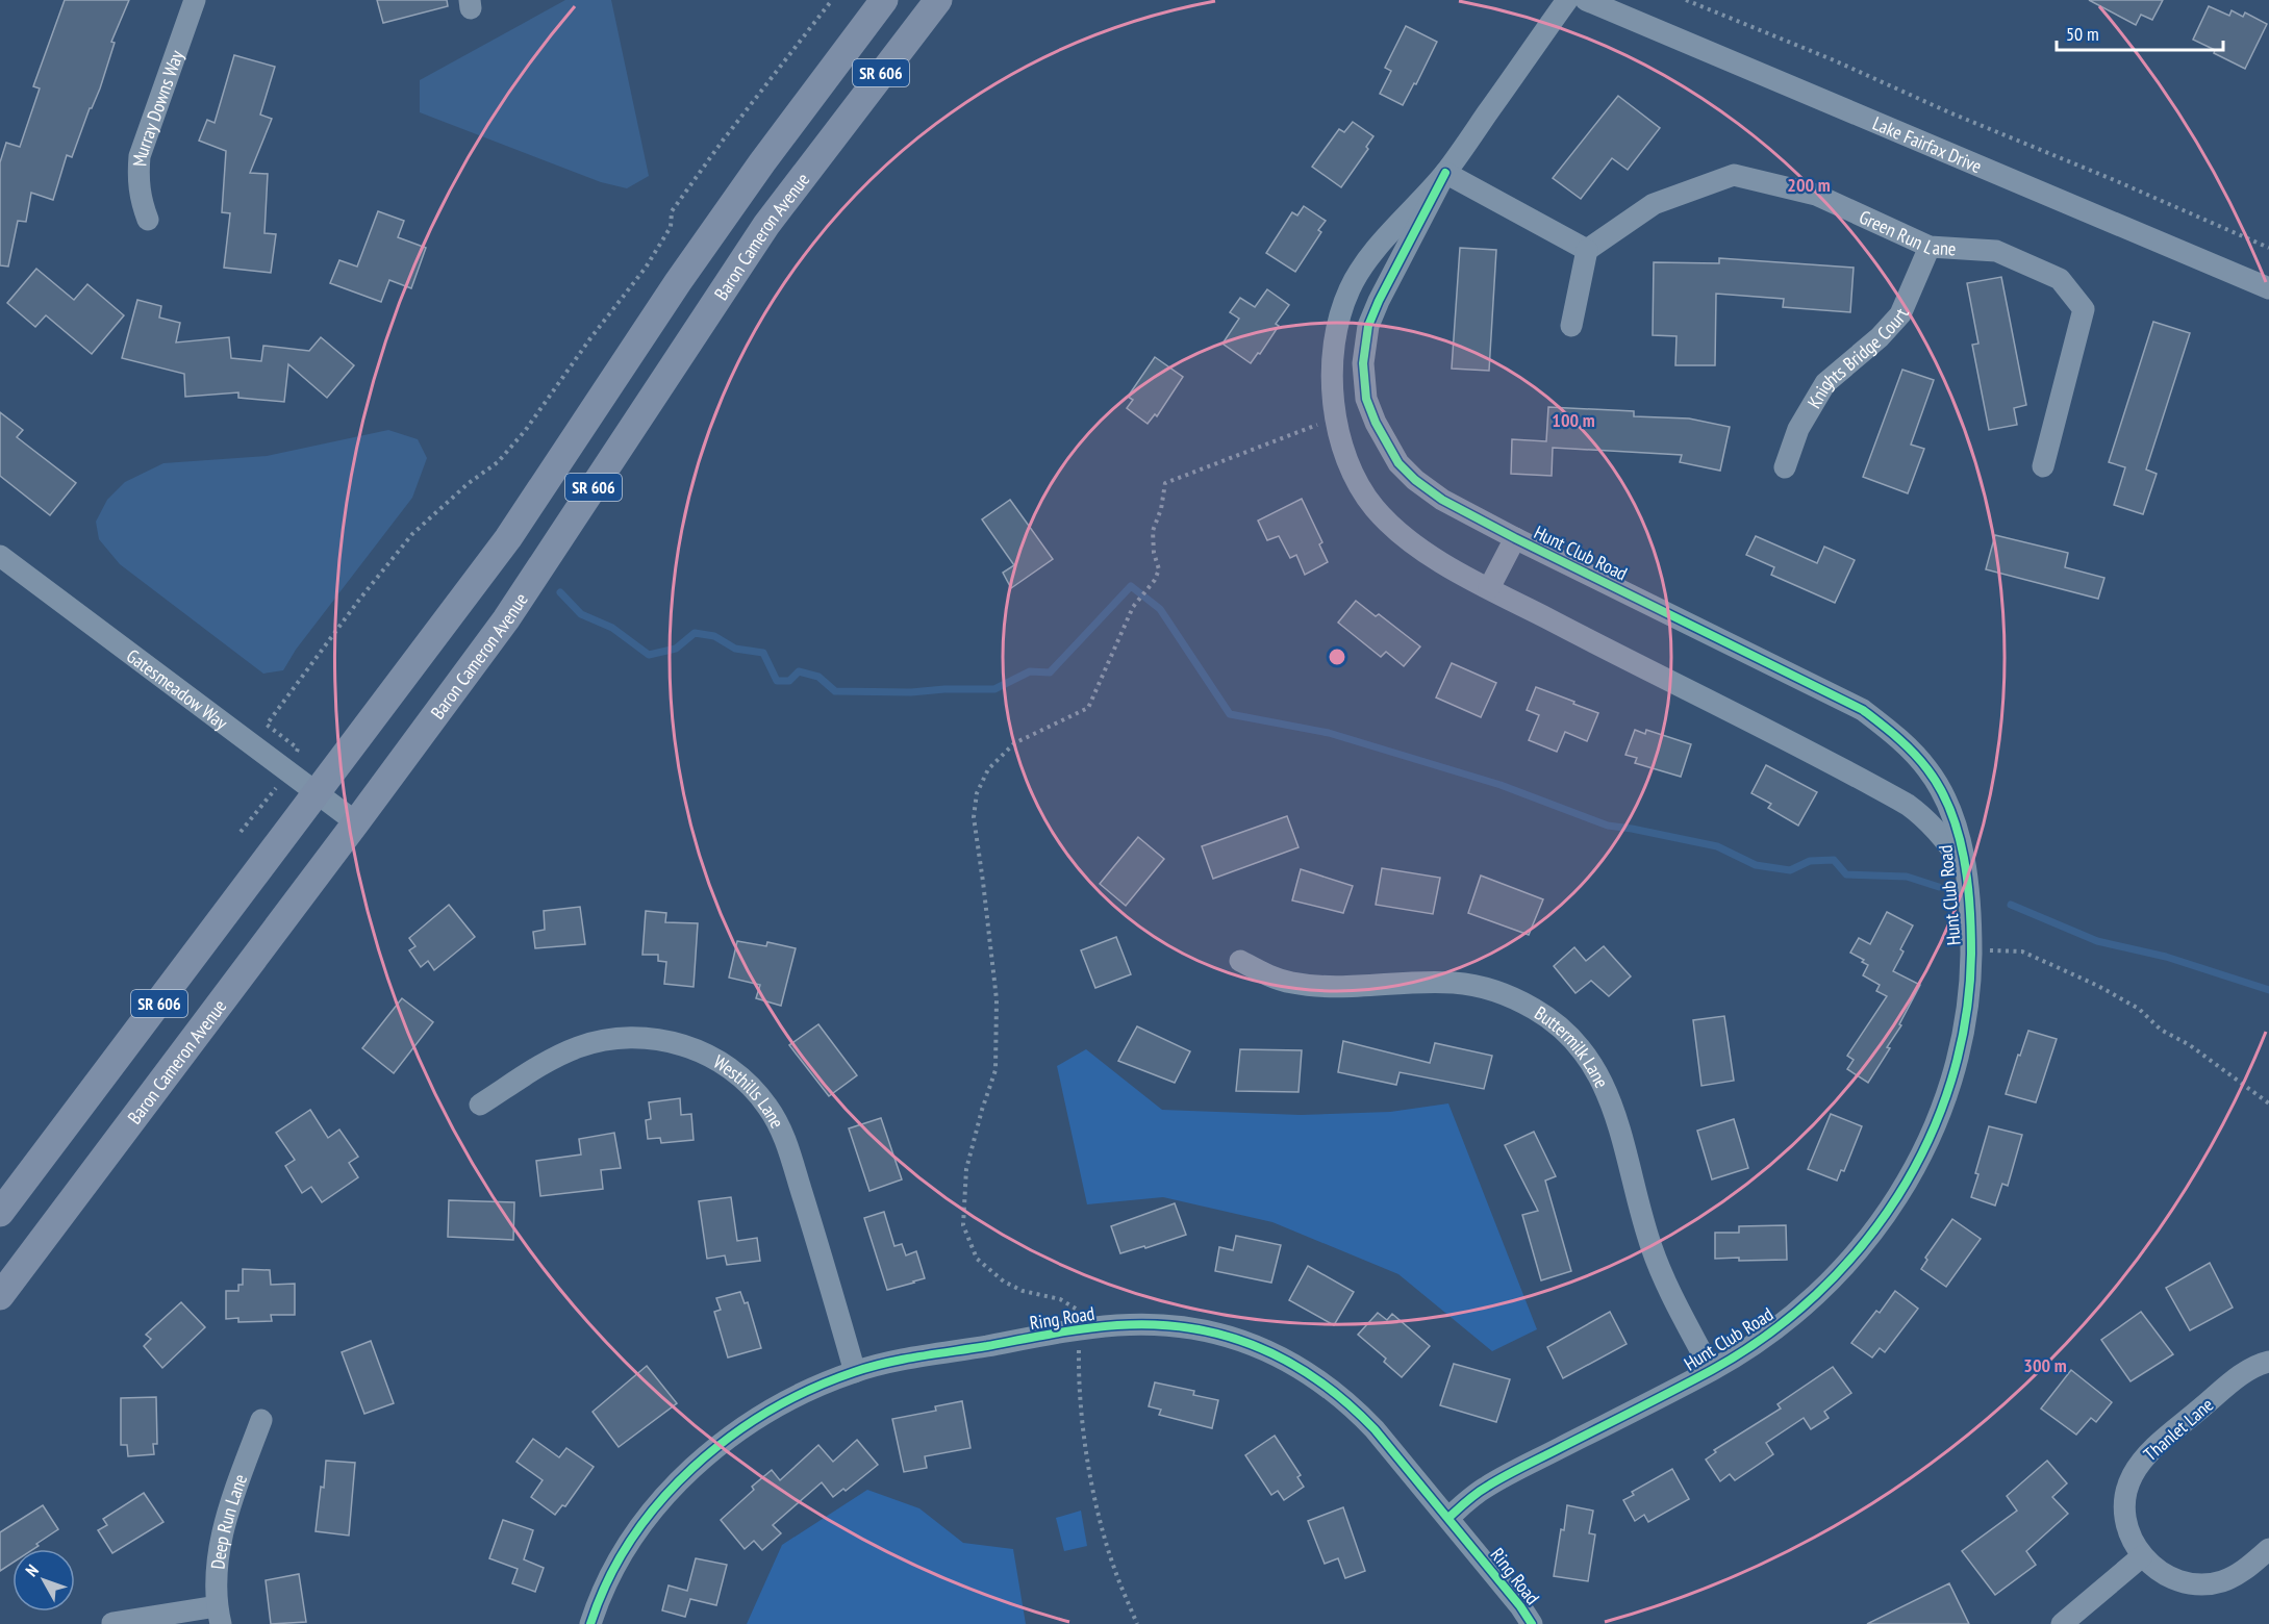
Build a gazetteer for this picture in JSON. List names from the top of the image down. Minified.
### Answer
{"streets":{"main road":["SR 606","Baron Cameron Avenue"],"street":["Murray Downs Way","Lake Fairfax Drive","Green Run Lane","Knights Bridge Court","Hunt Club Road","Gatesmeadow Way","Buttermilk Lane","Westhills Lane","Ring Road","Thanlet Lane","Deep Run Lane"]},"crossings":[["SR 606","Gatesmeadow Way"],["Green Run Lane","Knights Bridge Court"],["Baron Cameron Avenue","Gatesmeadow Way"],["Hunt Club Road","Buttermilk Lane"],["Hunt Club Road","Ring Road"],["Westhills Lane","Ring Road"]],"scale_bar":"50 m","north":"top left","rings":["200 m","100 m","300 m"]}
